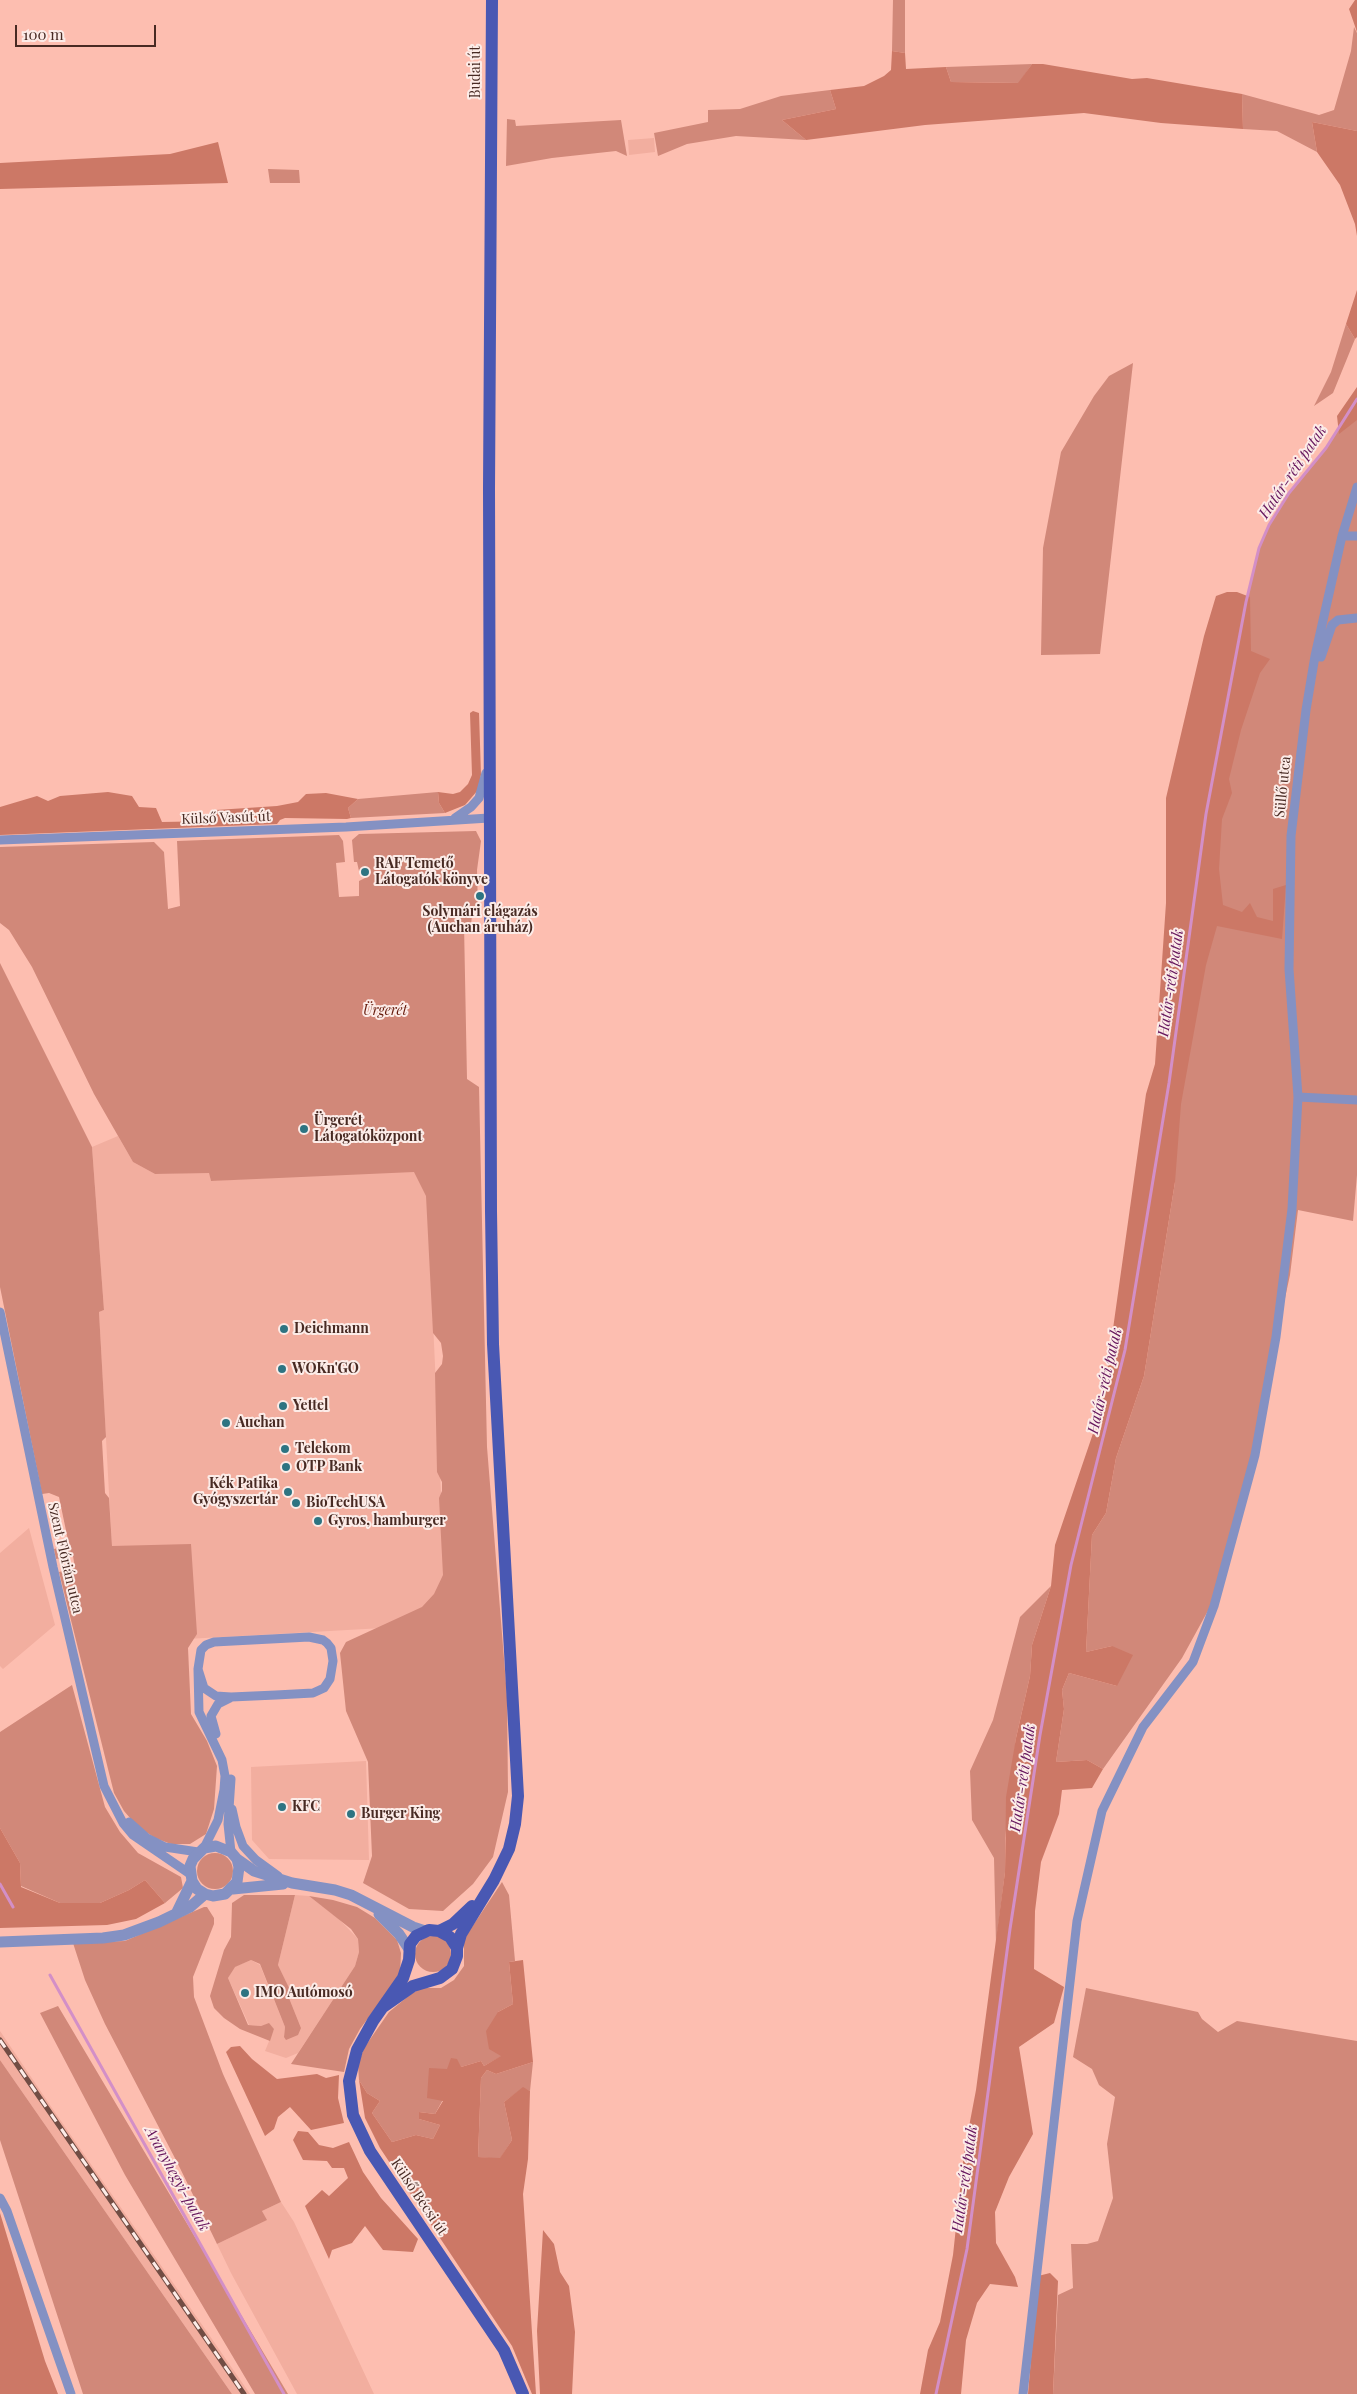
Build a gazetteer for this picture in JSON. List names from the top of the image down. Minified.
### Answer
{"streets":{"main road":["Budai út","Külső Bécsi út"],"street":["Süllő utca","Külső Vasút út","Szent Flórián utca"]},"crossings":[["Budai út","Külső Vasút út"]],"water":["Határ-réti patak","Aranyhegyi-patak"],"parks":["Ürgerét"],"places":["RAF Temető Látogatók könyve","Solymári elágazás (Auchan áruház)","Ürgerét Látogatóközpont","Deichmann","WOKn'GO","Yettel","Auchan","Telekom","OTP Bank","Kék Patika Gyógyszertár","BioTechUSA","Gyros, hamburger","KFC","Burger King","IMO Autómosó"],"scale_bar":"100 m"}
